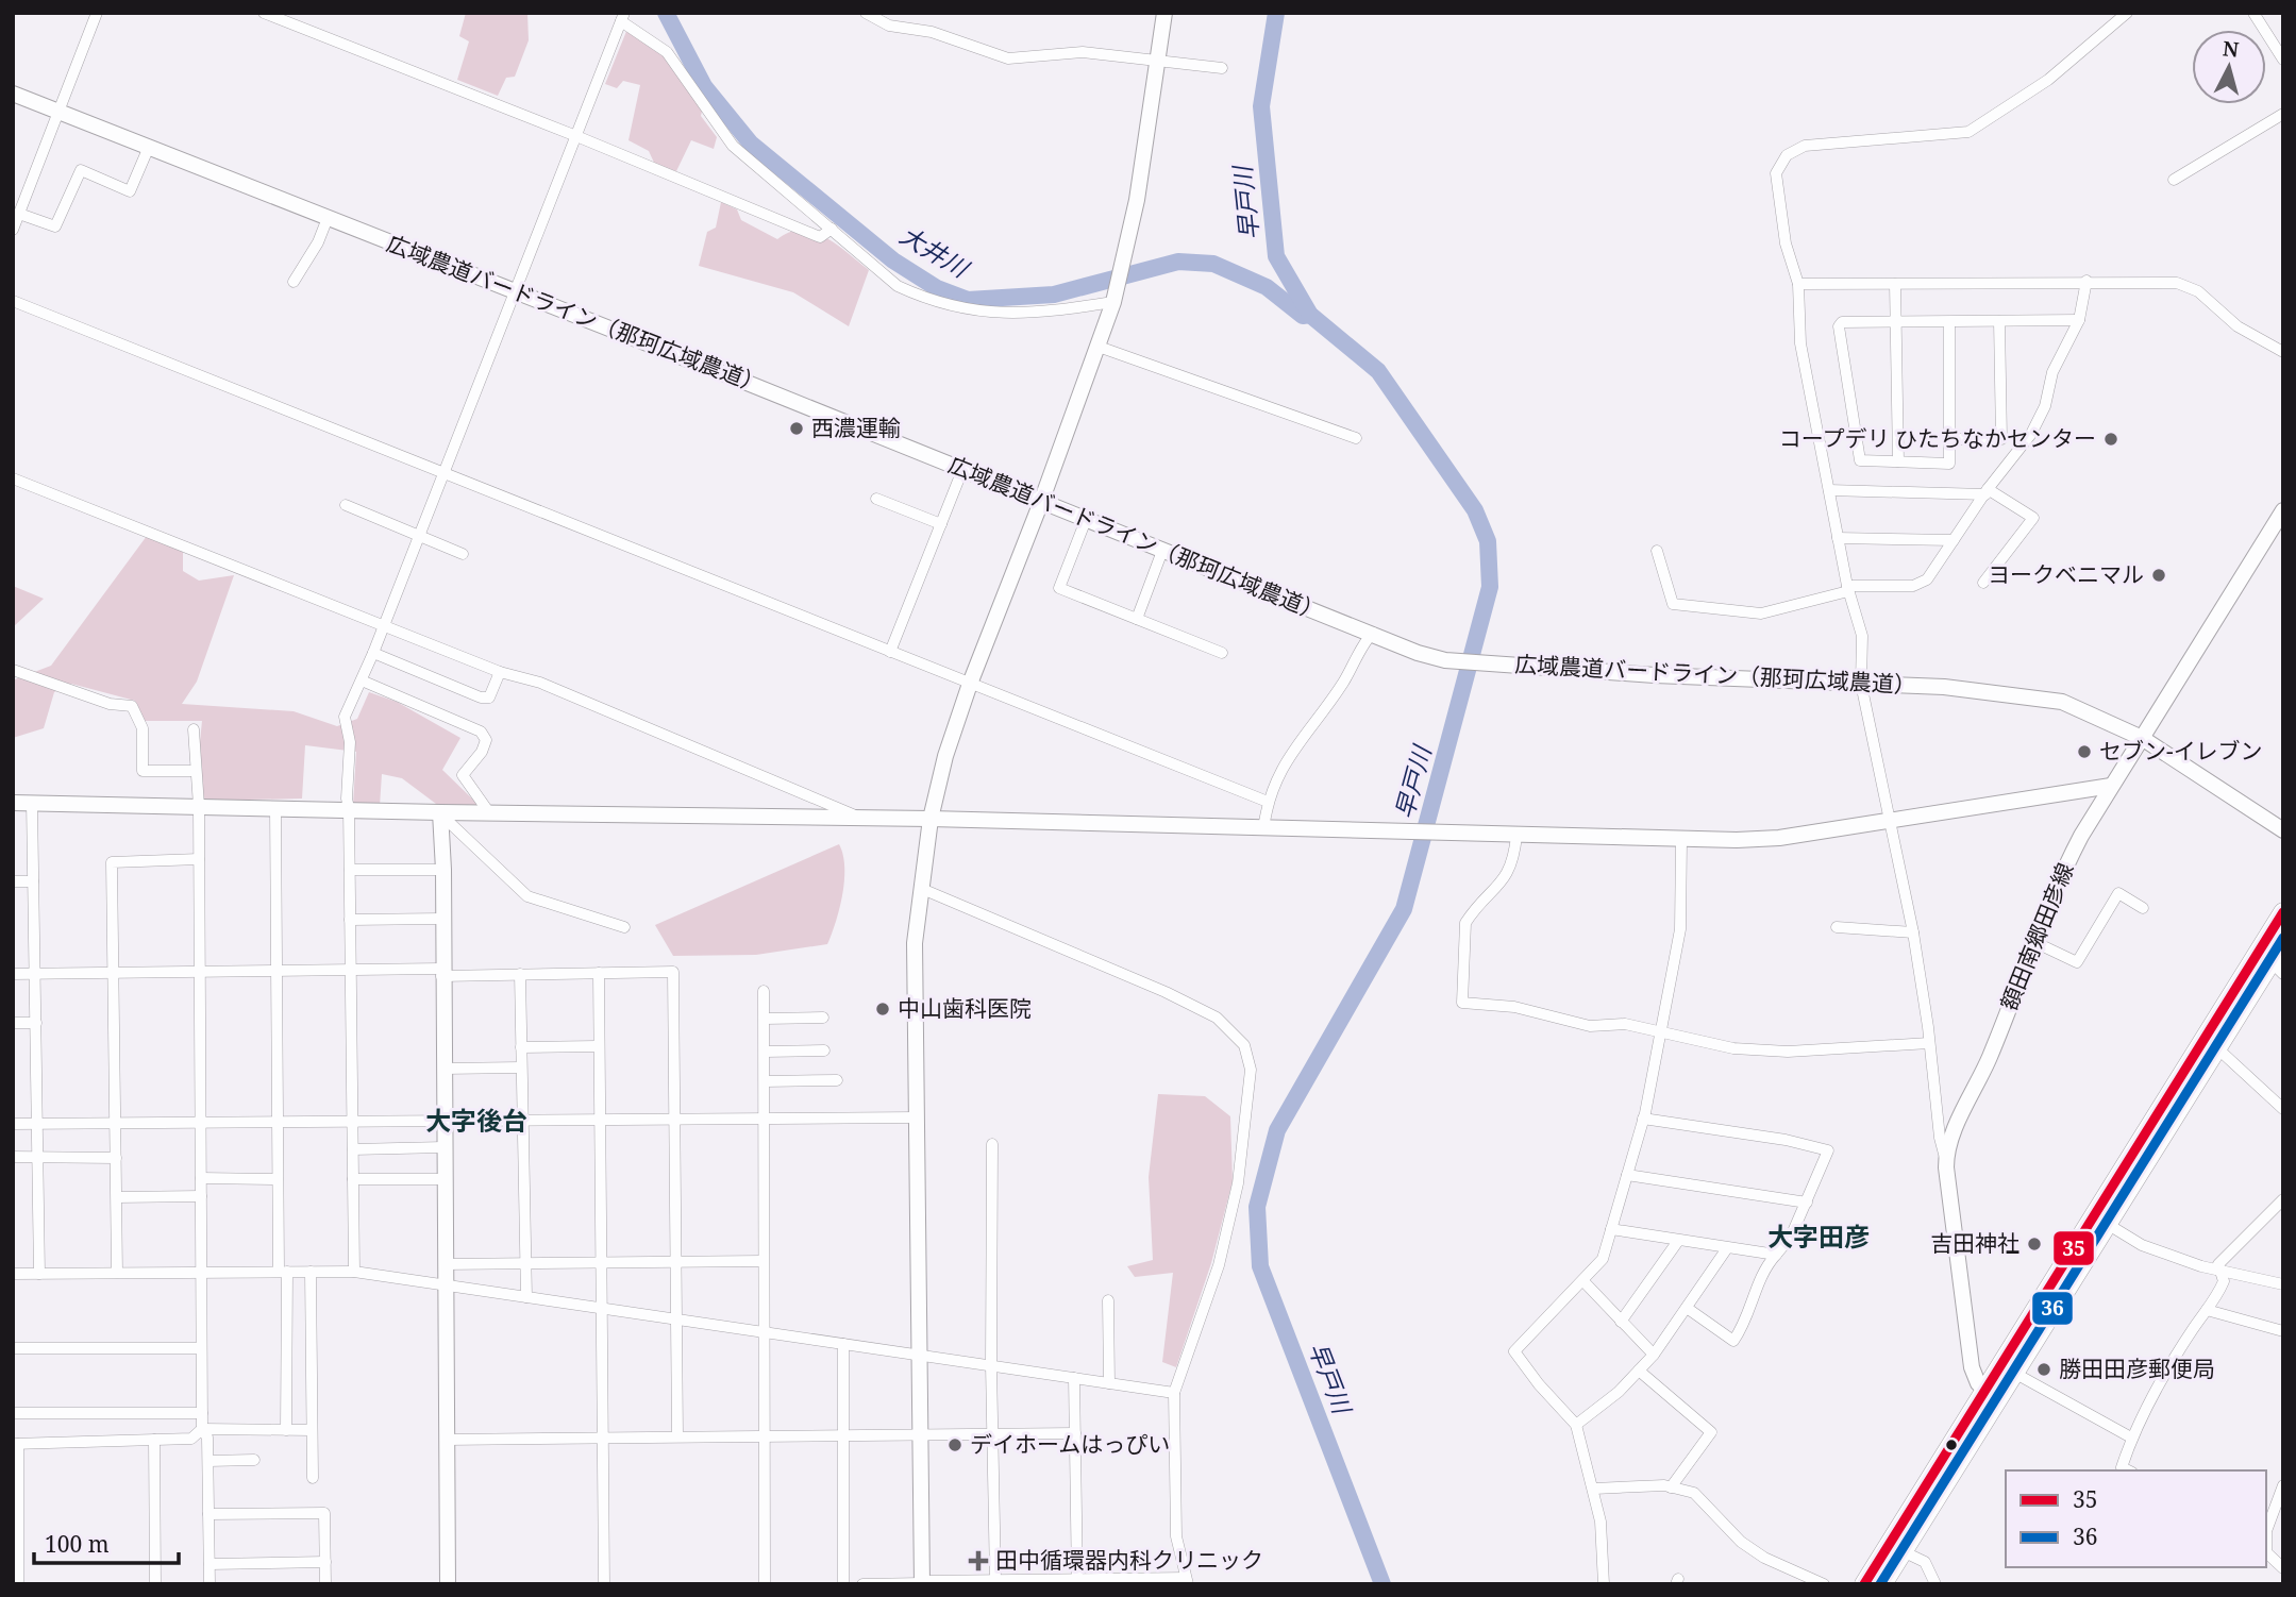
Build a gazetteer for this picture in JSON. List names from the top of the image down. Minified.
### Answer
{"streets":{"street":["広域農道バードライン（那珂広域農道）","額田南郷田彦線"]},"crossings":[["広域農道バードライン（那珂広域農道）","額田南郷田彦線"]],"districts":["大字後台","大字田彦"],"water":["早戸川","大井川"],"places":{"other":["西濃運輸","コープデリ ひたちなかセンター","ヨークベニマル","セブン-イレブン","中山歯科医院","吉田神社","勝田田彦郵便局","デイホームはっぴい"],"health":["田中循環器内科クリニック"]},"lines":["transit line 35","transit line 36"],"legend":["35","36"],"scale_bar":"100 m","north":"top"}
